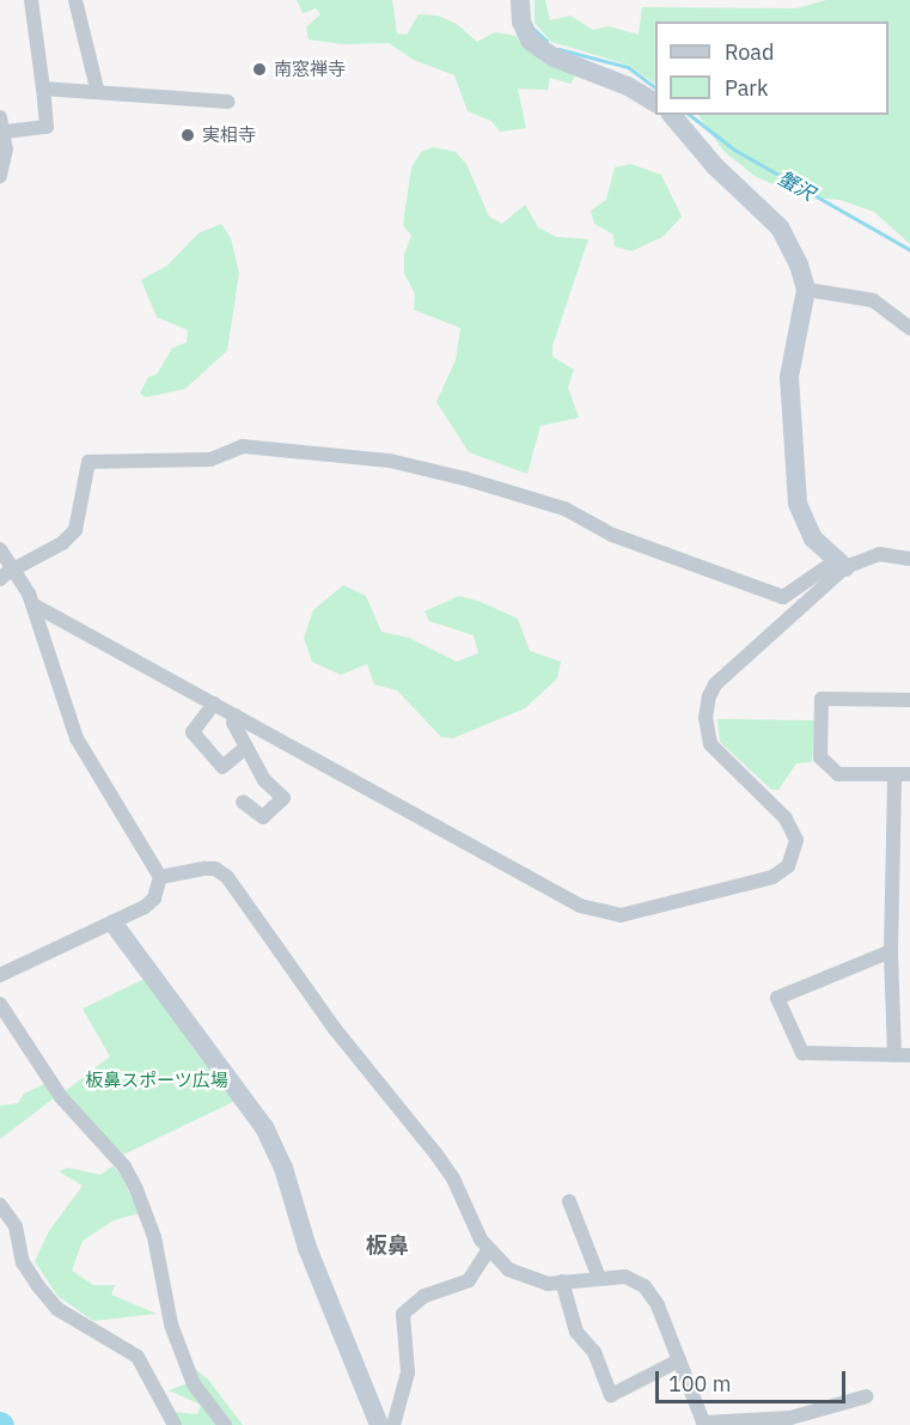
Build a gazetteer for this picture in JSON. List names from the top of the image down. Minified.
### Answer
{"districts":["板鼻"],"water":["蟹沢"],"parks":["板鼻スポーツ広場"],"places":["南窓禅寺","実相寺"],"legend":["Road","Park"],"scale_bar":"100 m"}
